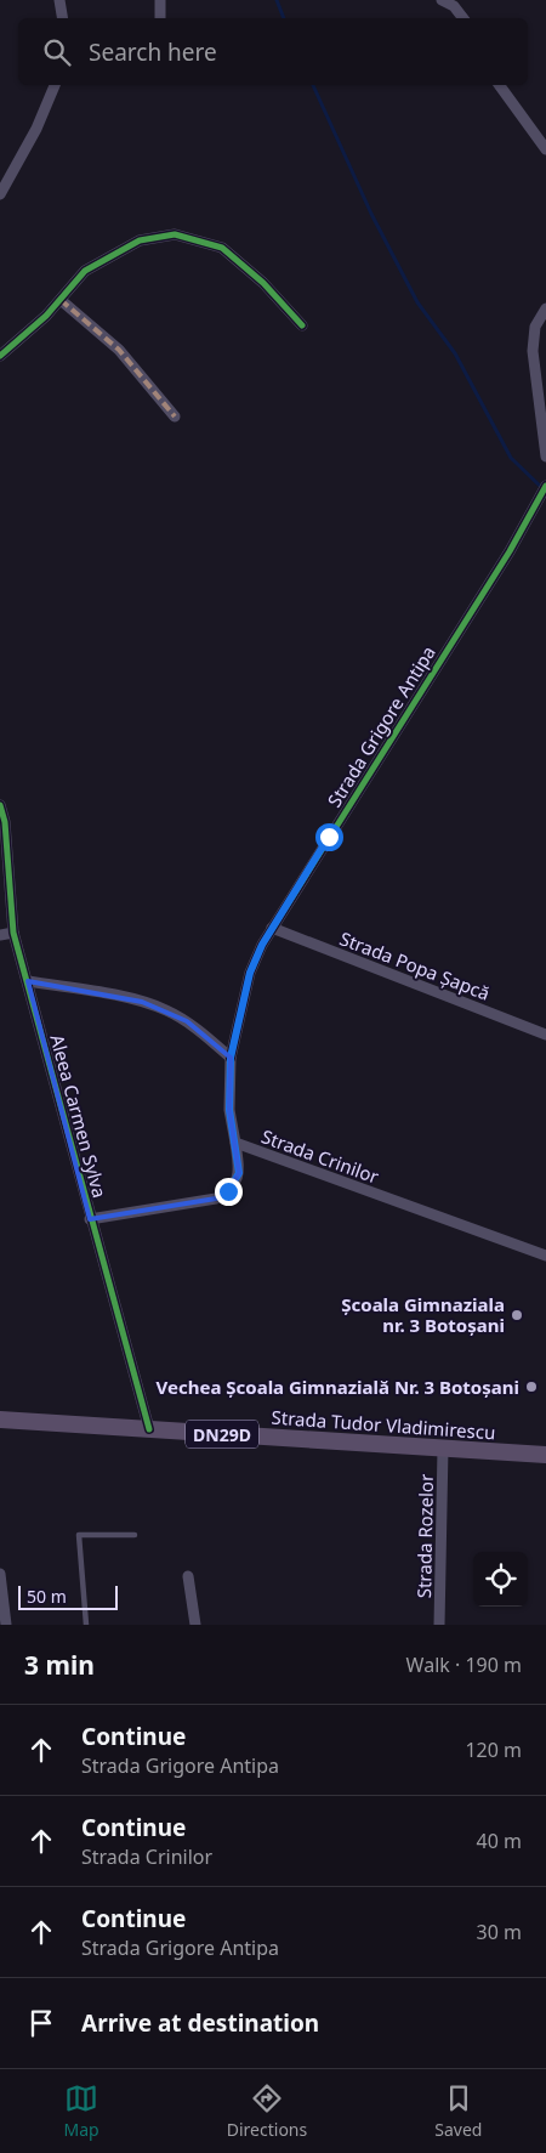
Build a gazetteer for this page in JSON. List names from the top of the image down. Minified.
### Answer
{"streets":{"main road":["Strada Tudor Vladimirescu","DN29D"],"street":["Strada Grigore Antipa","Strada Popa Șapcă","Aleea Carmen Sylva","Strada Crinilor","Strada Rozelor"]},"crossings":[["Strada Grigore Antipa","Strada Popa Șapcă"],["Strada Grigore Antipa","Strada Crinilor"],["Aleea Carmen Sylva","Strada Tudor Vladimirescu"],["Strada Tudor Vladimirescu","Strada Rozelor"]],"places":["Școala Gimnaziala nr. 3 Botoșani","Vechea Școala Gimnazială Nr. 3 Botoșani"],"scale_bar":"50 m","page":{"search":"Search here","scale":"50 m","heading":["3 min","Walk · 190 m"],"list":[["Continue","Strada Grigore Antipa","120 m"],["Continue","Strada Crinilor","40 m"],["Continue","Strada Grigore Antipa","30 m"],"Arrive at destination"],"nav":["Map","Directions","Saved"]}}
